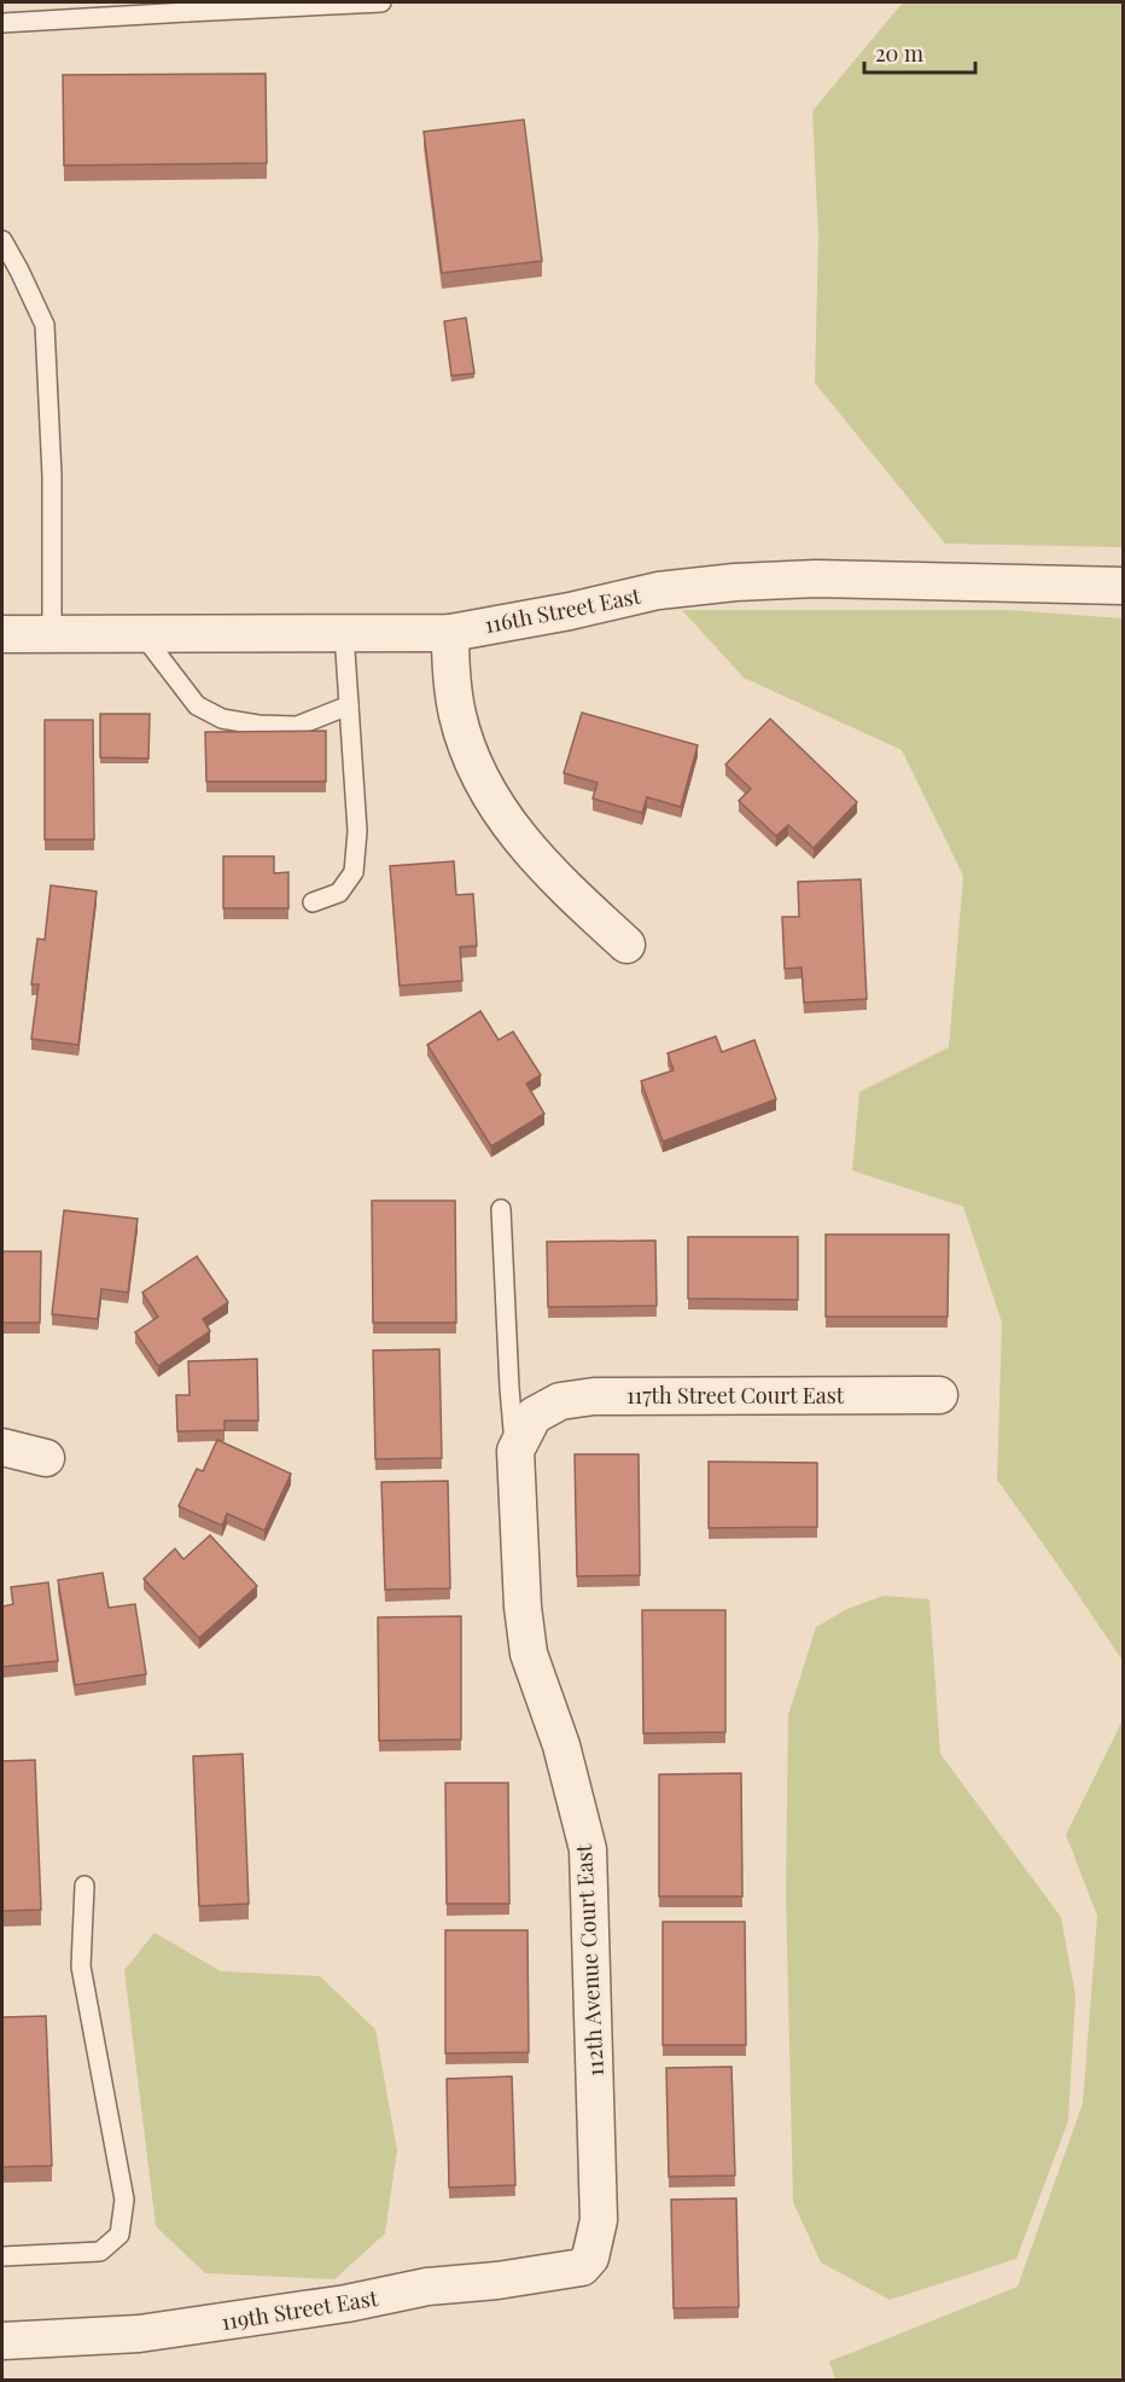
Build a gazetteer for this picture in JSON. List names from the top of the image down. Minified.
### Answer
{"streets":{"street":["116th Street East","117th Street Court East","112th Avenue Court East","119th Street East"]},"crossings":[["117th Street Court East","112th Avenue Court East"],["112th Avenue Court East","119th Street East"]],"scale_bar":"20 m"}
